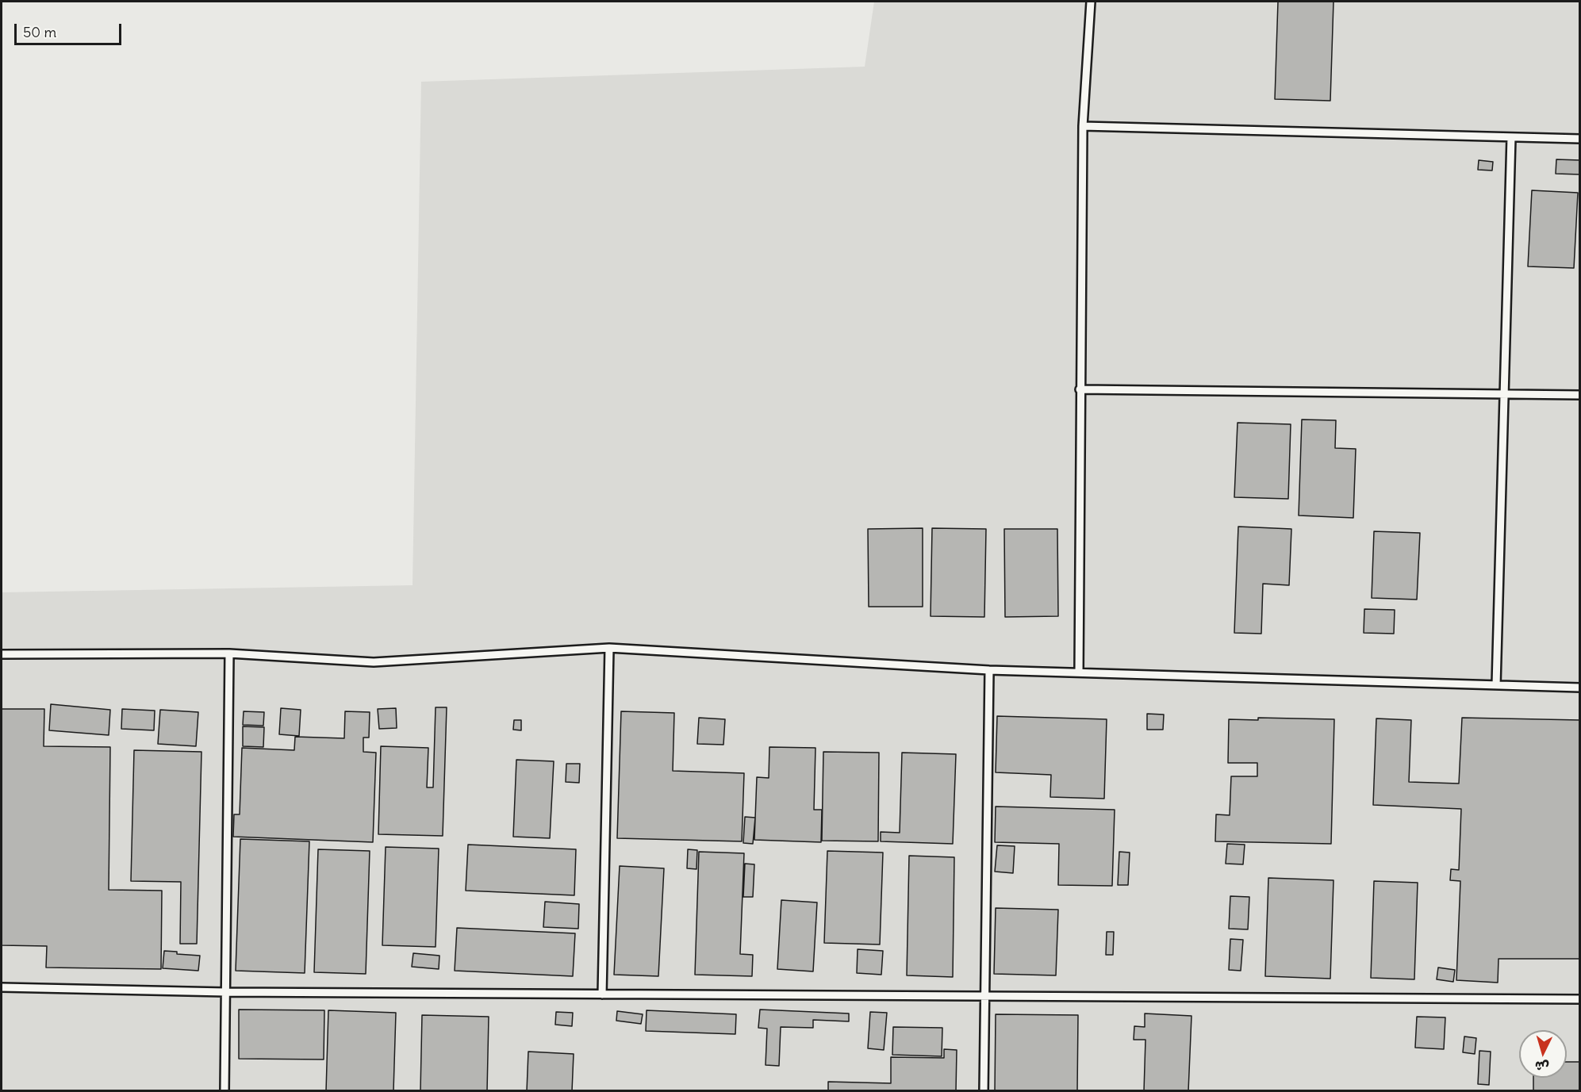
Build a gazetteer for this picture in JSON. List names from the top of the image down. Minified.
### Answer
{"scale_bar":"50 m","north":"bottom"}
